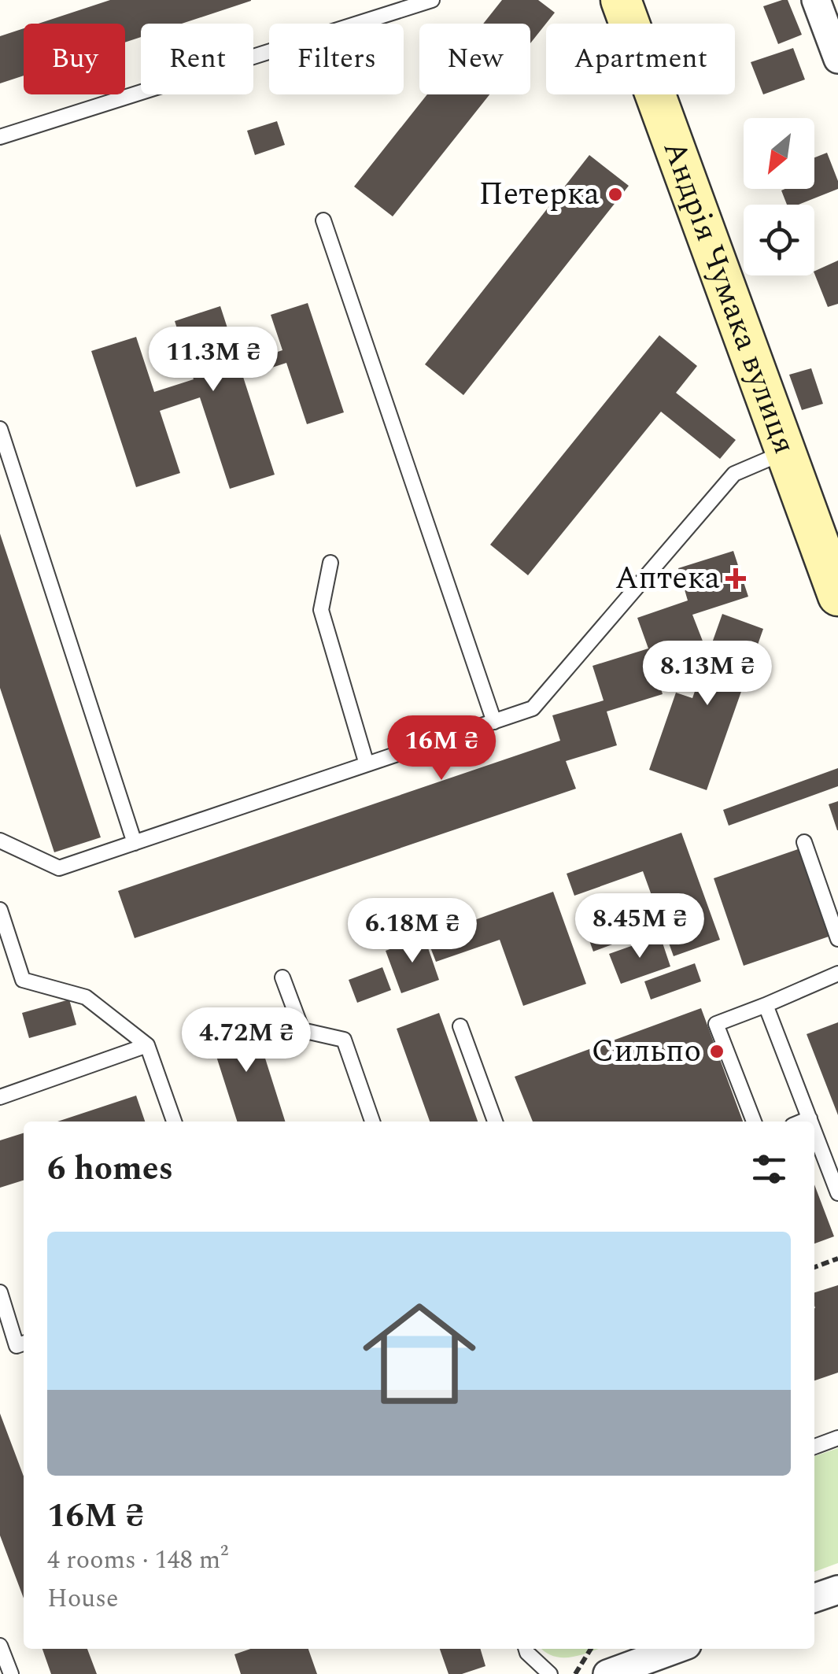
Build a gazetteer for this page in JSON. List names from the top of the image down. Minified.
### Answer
{"streets":{"street":["Андрія Чумака вулиця"]},"places":{"other":["Петерка","Сильпо"],"health":["Аптека"]},"north":"bottom left","page":{"chip":["Buy","Rent","Filters","New","Apartment"],"price":["11.3M ₴","8.13M ₴","16M ₴","8.45M ₴","6.18M ₴","4.72M ₴"],"heading":"6 homes","list":[{"name":"16M ₴","note":"4 rooms · 148 m² · House"}]}}
